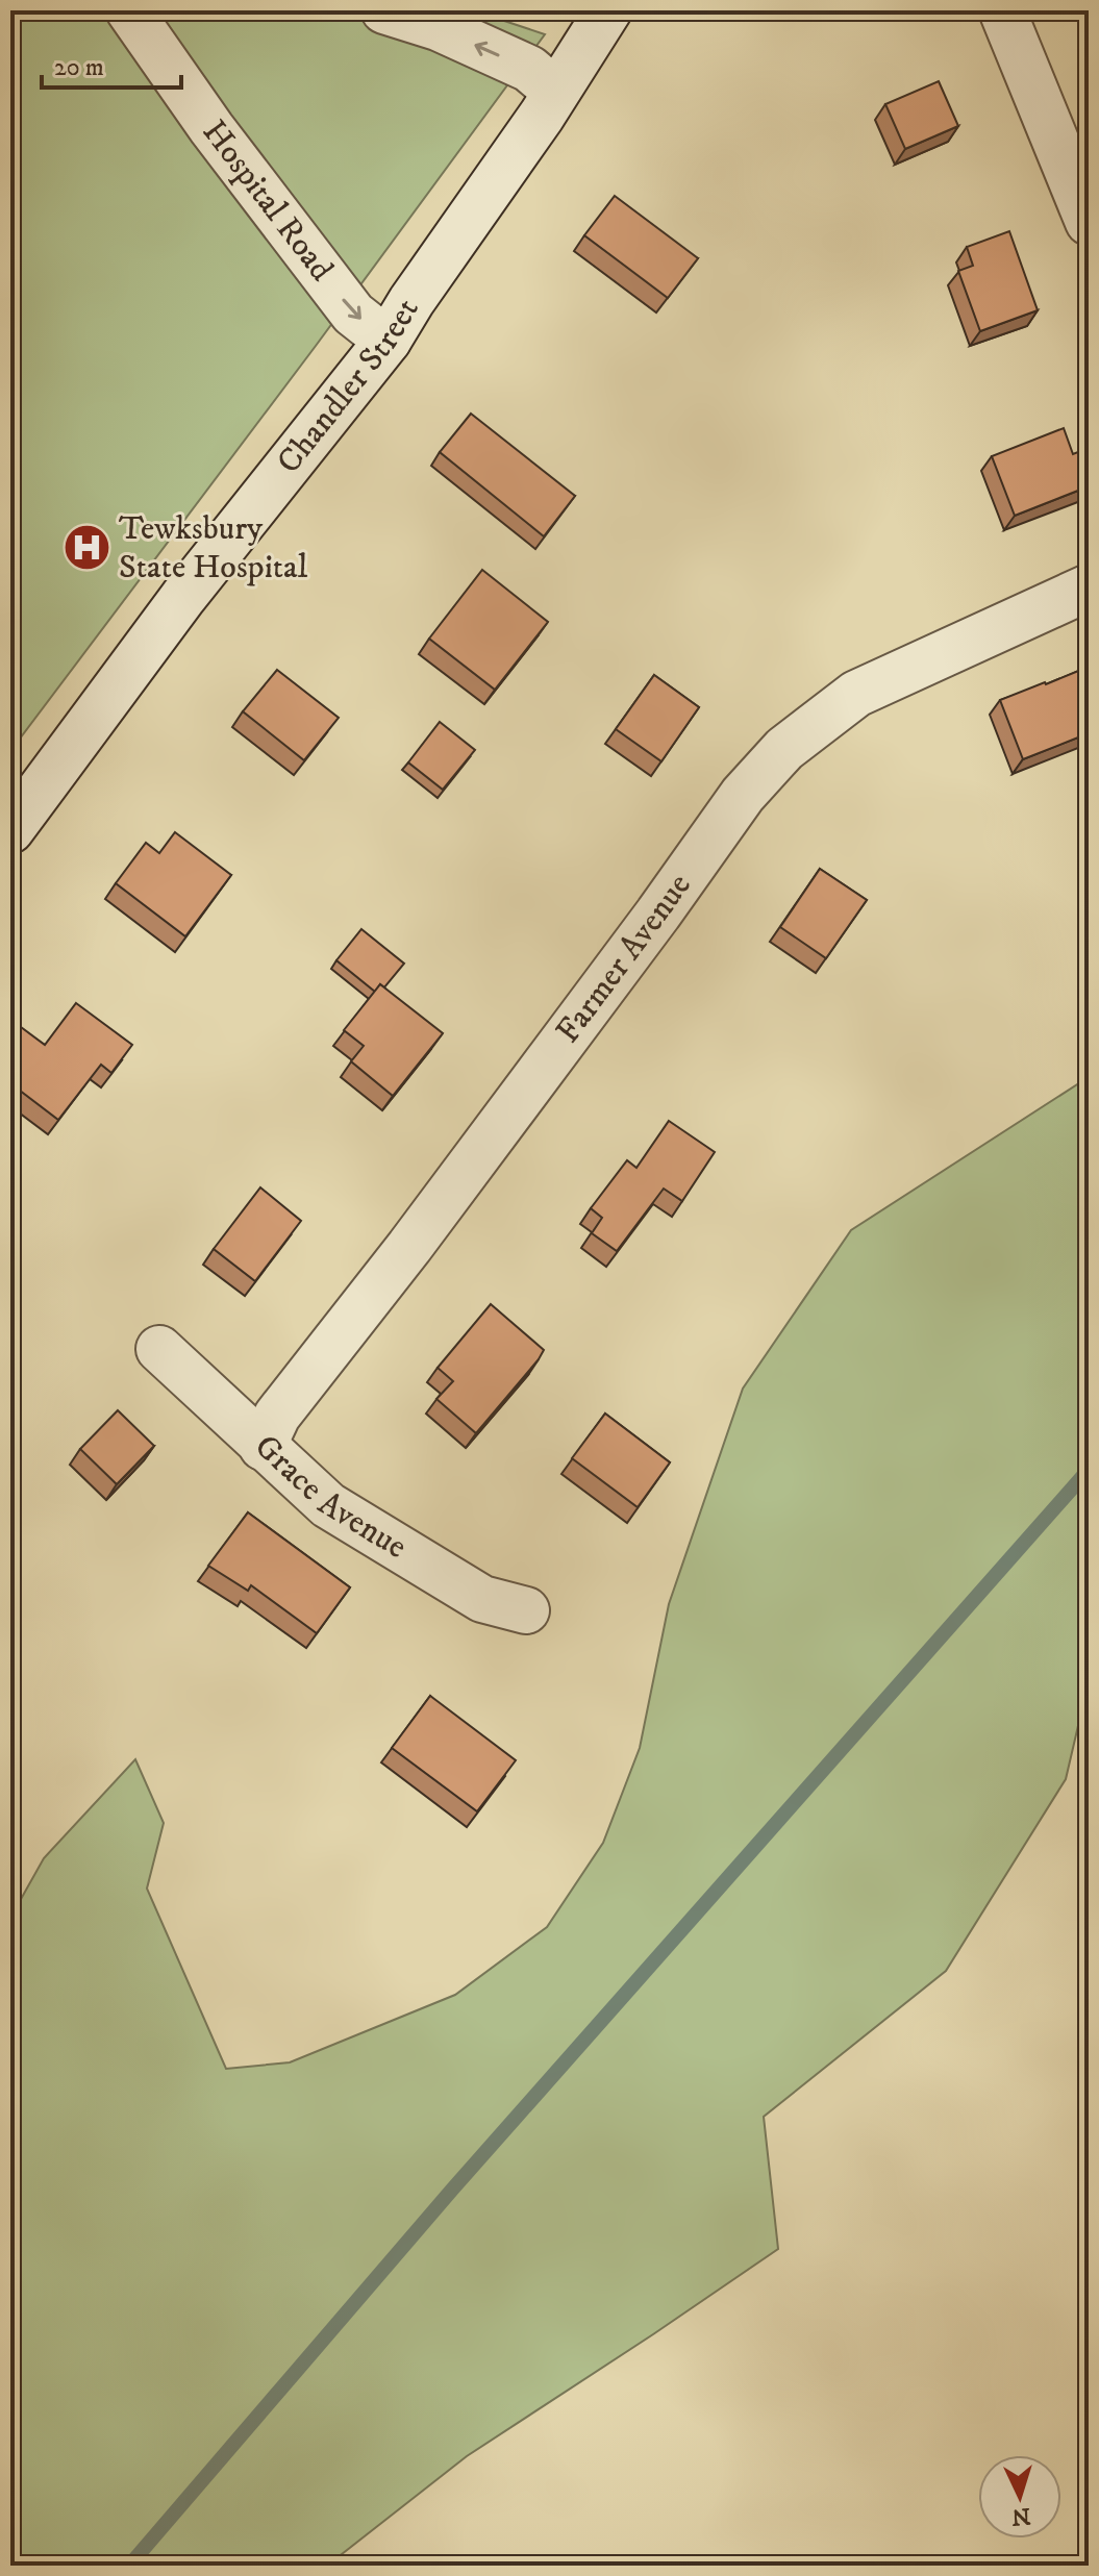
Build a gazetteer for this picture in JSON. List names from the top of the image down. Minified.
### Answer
{"streets":{"street":["Hospital Road","Chandler Street","Farmer Avenue","Grace Avenue"]},"crossings":[["Hospital Road","Chandler Street"],["Farmer Avenue","Grace Avenue"]],"one_way":["Hospital Road"],"places":{"hospital":["Tewksbury State Hospital"]},"scale_bar":"20 m","north":"bottom"}
